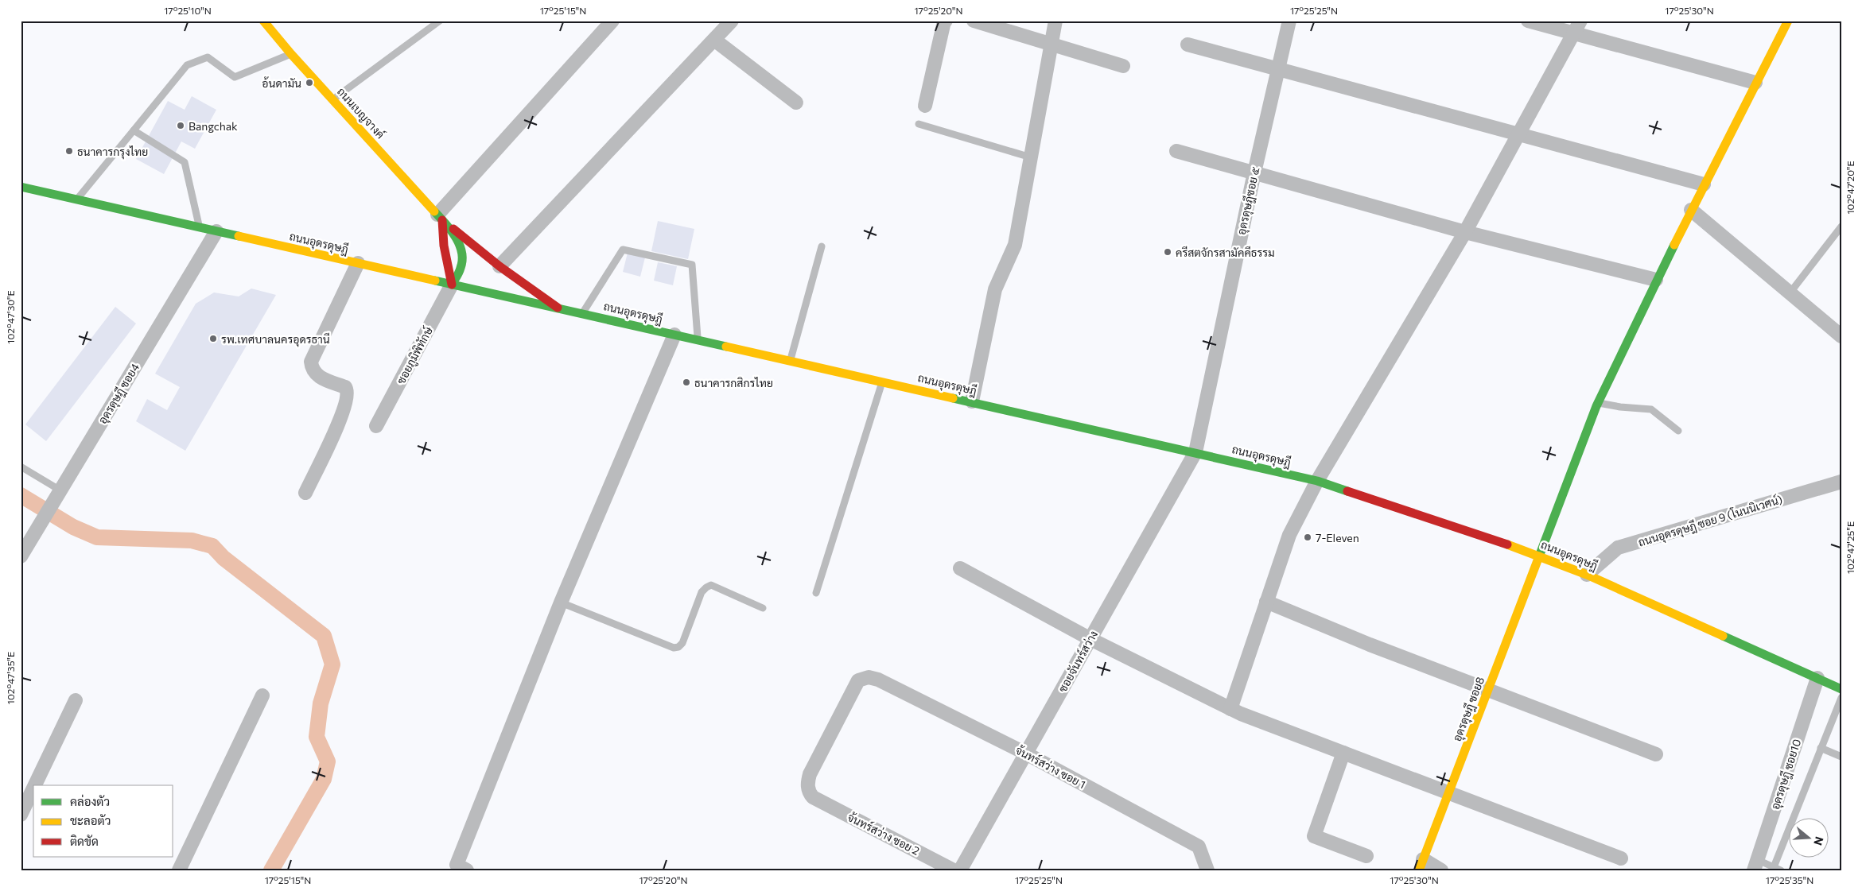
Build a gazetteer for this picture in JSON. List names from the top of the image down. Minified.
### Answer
{"streets":{"main road":["ถนนเบญจางค์","ถนนอุดรดุษฎี","อุดรดุษฎี ซอย8"],"street":["อุดรดุษฎีซอย ๕","ซอยภูมิพิทักษ์","อุดรดุษฎี ซอย4","ถนนอุดรดุษฎี ซอย 9 (โนนนิเวศน์)","ซอยจันทร์สว่าง","จ้นทร์สว่าง ซอย 1","อุดรดุษฎี ซอย10","จ้นทร์สว่าง ซอย 2"]},"crossings":[["ถนนเบญจางค์","ถนนอุดรดุษฎี"],["ถนนเบญจางค์","ซอยภูมิพิทักษ์"],["อุดรดุษฎีซอย ๕","ถนนอุดรดุษฎี"],["อุดรดุษฎีซอย ๕","ซอยจันทร์สว่าง"],["ถนนอุดรดุษฎี","ซอยภูมิพิทักษ์"],["ถนนอุดรดุษฎี","อุดรดุษฎี ซอย4"],["ถนนอุดรดุษฎี","ถนนอุดรดุษฎี ซอย 9 (โนนนิเวศน์)"],["ถนนอุดรดุษฎี","ซอยจันทร์สว่าง"],["ถนนอุดรดุษฎี","อุดรดุษฎี ซอย8"],["ถนนอุดรดุษฎี","อุดรดุษฎี ซอย10"],["ซอยจันทร์สว่าง","จ้นทร์สว่าง ซอย 1"],["จ้นทร์สว่าง ซอย 1","จ้นทร์สว่าง ซอย 2"]],"places":["อ้นดามัน","Bangchak","ธนาคารกรุงไทย","ครีสตจักรสามัคคีธรรม","รพ.เทศบาลนครอุดรธานี","ธนาคารกสิกรไทย","7-Eleven"],"legend":["คล่องตัว","ชะลอตัว","ติดขัด"],"north":"right","coordinates":["17°25'10\"N","17°25'15\"N","17°25'20\"N","17°25'25\"N","17°25'30\"N","102°47'20\"E","102°47'30\"E","102°47'25\"E","102°47'35\"E","17°25'35\"N"]}
